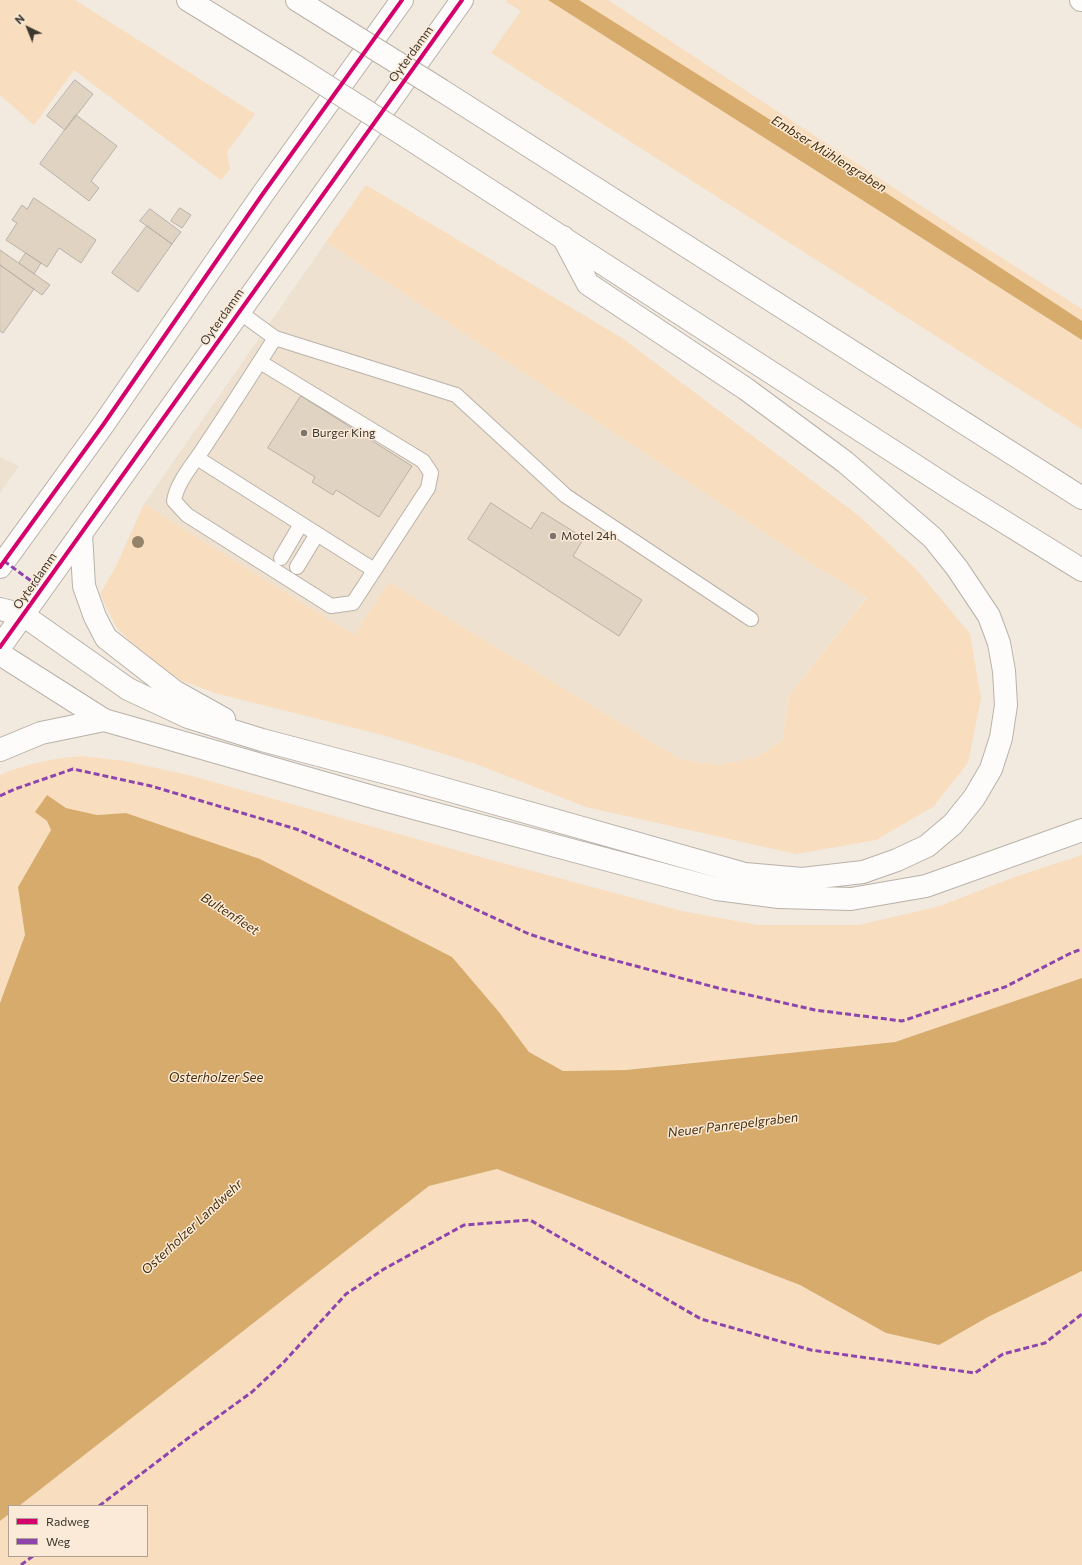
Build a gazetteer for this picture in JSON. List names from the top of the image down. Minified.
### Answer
{"streets":{"main road":["Oyterdamm"]},"water":["Embser Mühlengraben","Bultenfleet","Osterholzer See","Neuer Panrepelgraben","Osterholzer Landwehr"],"places":["Burger King","Motel 24h"],"legend":["Radweg","Weg"],"north":"top left"}
